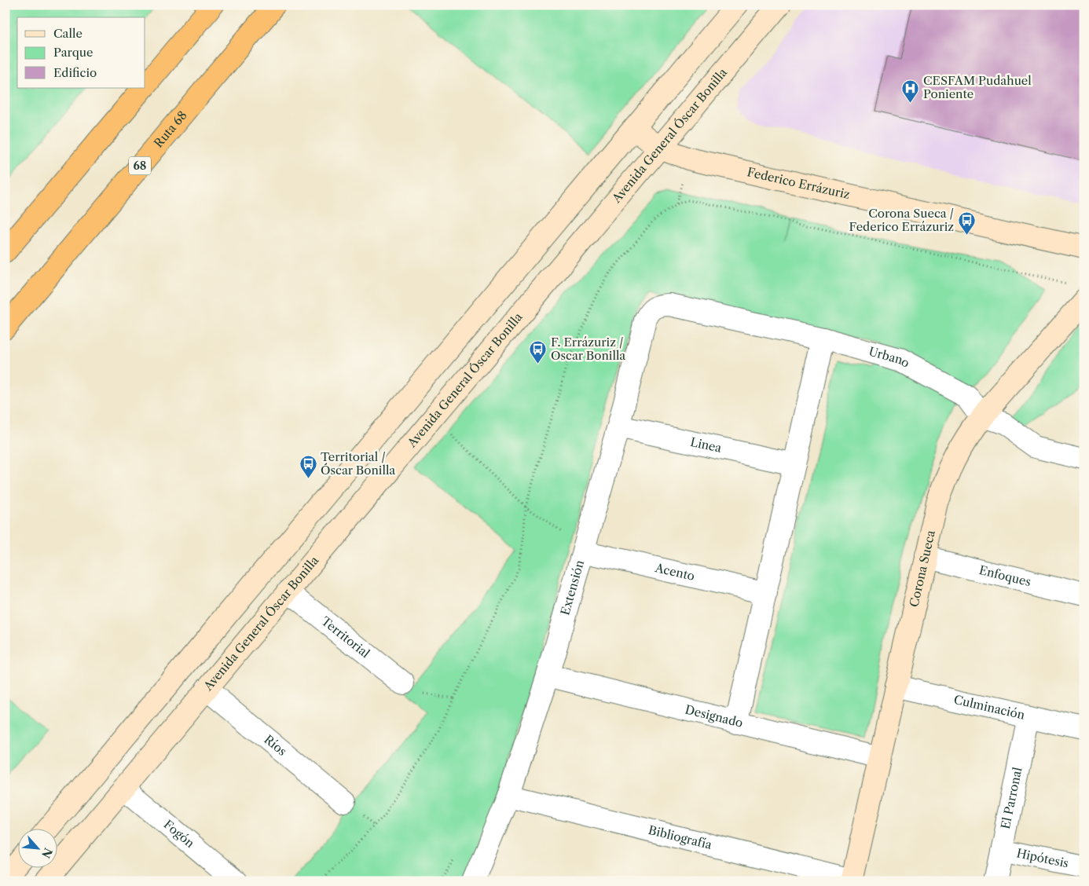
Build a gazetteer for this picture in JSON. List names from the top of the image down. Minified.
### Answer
{"streets":{"highway":["Ruta 68","68"],"main road":["Avenida General Óscar Bonilla","Federico Errázuriz","Corona Sueca"],"street":["Urbano","Linea","Acento","Enfoques","Extensión","Territorial","Culminación","Designado","Ríos","El Parronal","Fogón","Bibliografía","Hipótesis"]},"crossings":[["Avenida General Óscar Bonilla","Federico Errázuriz"],["Avenida General Óscar Bonilla","Territorial"],["Avenida General Óscar Bonilla","Ríos"],["Avenida General Óscar Bonilla","Fogón"],["Urbano","Corona Sueca"],["Urbano","Extensión"],["Linea","Extensión"],["Corona Sueca","Enfoques"],["Corona Sueca","Culminación"],["Corona Sueca","Designado"],["Corona Sueca","Bibliografía"],["Acento","Extensión"],["Extensión","Designado"],["Extensión","Bibliografía"],["Culminación","El Parronal"],["El Parronal","Hipótesis"]],"places":{"hospital":["CESFAM Pudahuel Poniente"],"bus stop":["Corona Sueca / Federico Errázuriz","F. Errázuriz / Oscar Bonilla","Territorial / Óscar Bonilla"]},"legend":["Calle","Parque","Edificio"],"north":"bottom right"}
